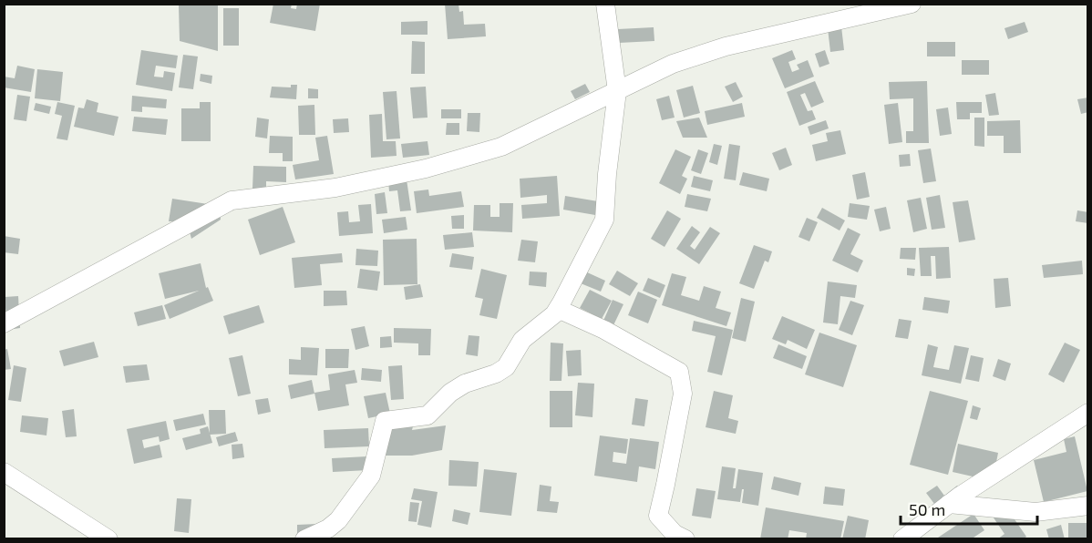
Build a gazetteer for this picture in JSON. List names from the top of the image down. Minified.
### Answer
{"scale_bar":"50 m"}
